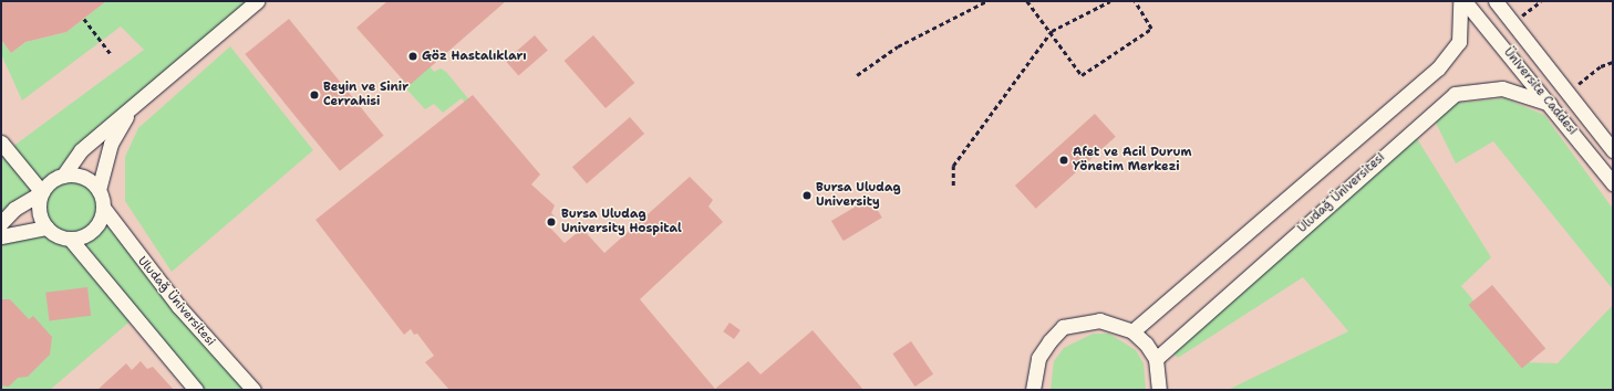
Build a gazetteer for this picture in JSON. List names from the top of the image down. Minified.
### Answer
{"streets":{"street":["Üniversite Caddesi","Uludağ Üniversitesi"]},"crossings":[["Üniversite Caddesi","Uludağ Üniversitesi"]],"places":["Göz Hastalıkları","Beyin ve Sinir Cerrahisi","Afet ve Acil Durum Yönetim Merkezi","Bursa Uludag University","Bursa Uludag University Hospital"]}
